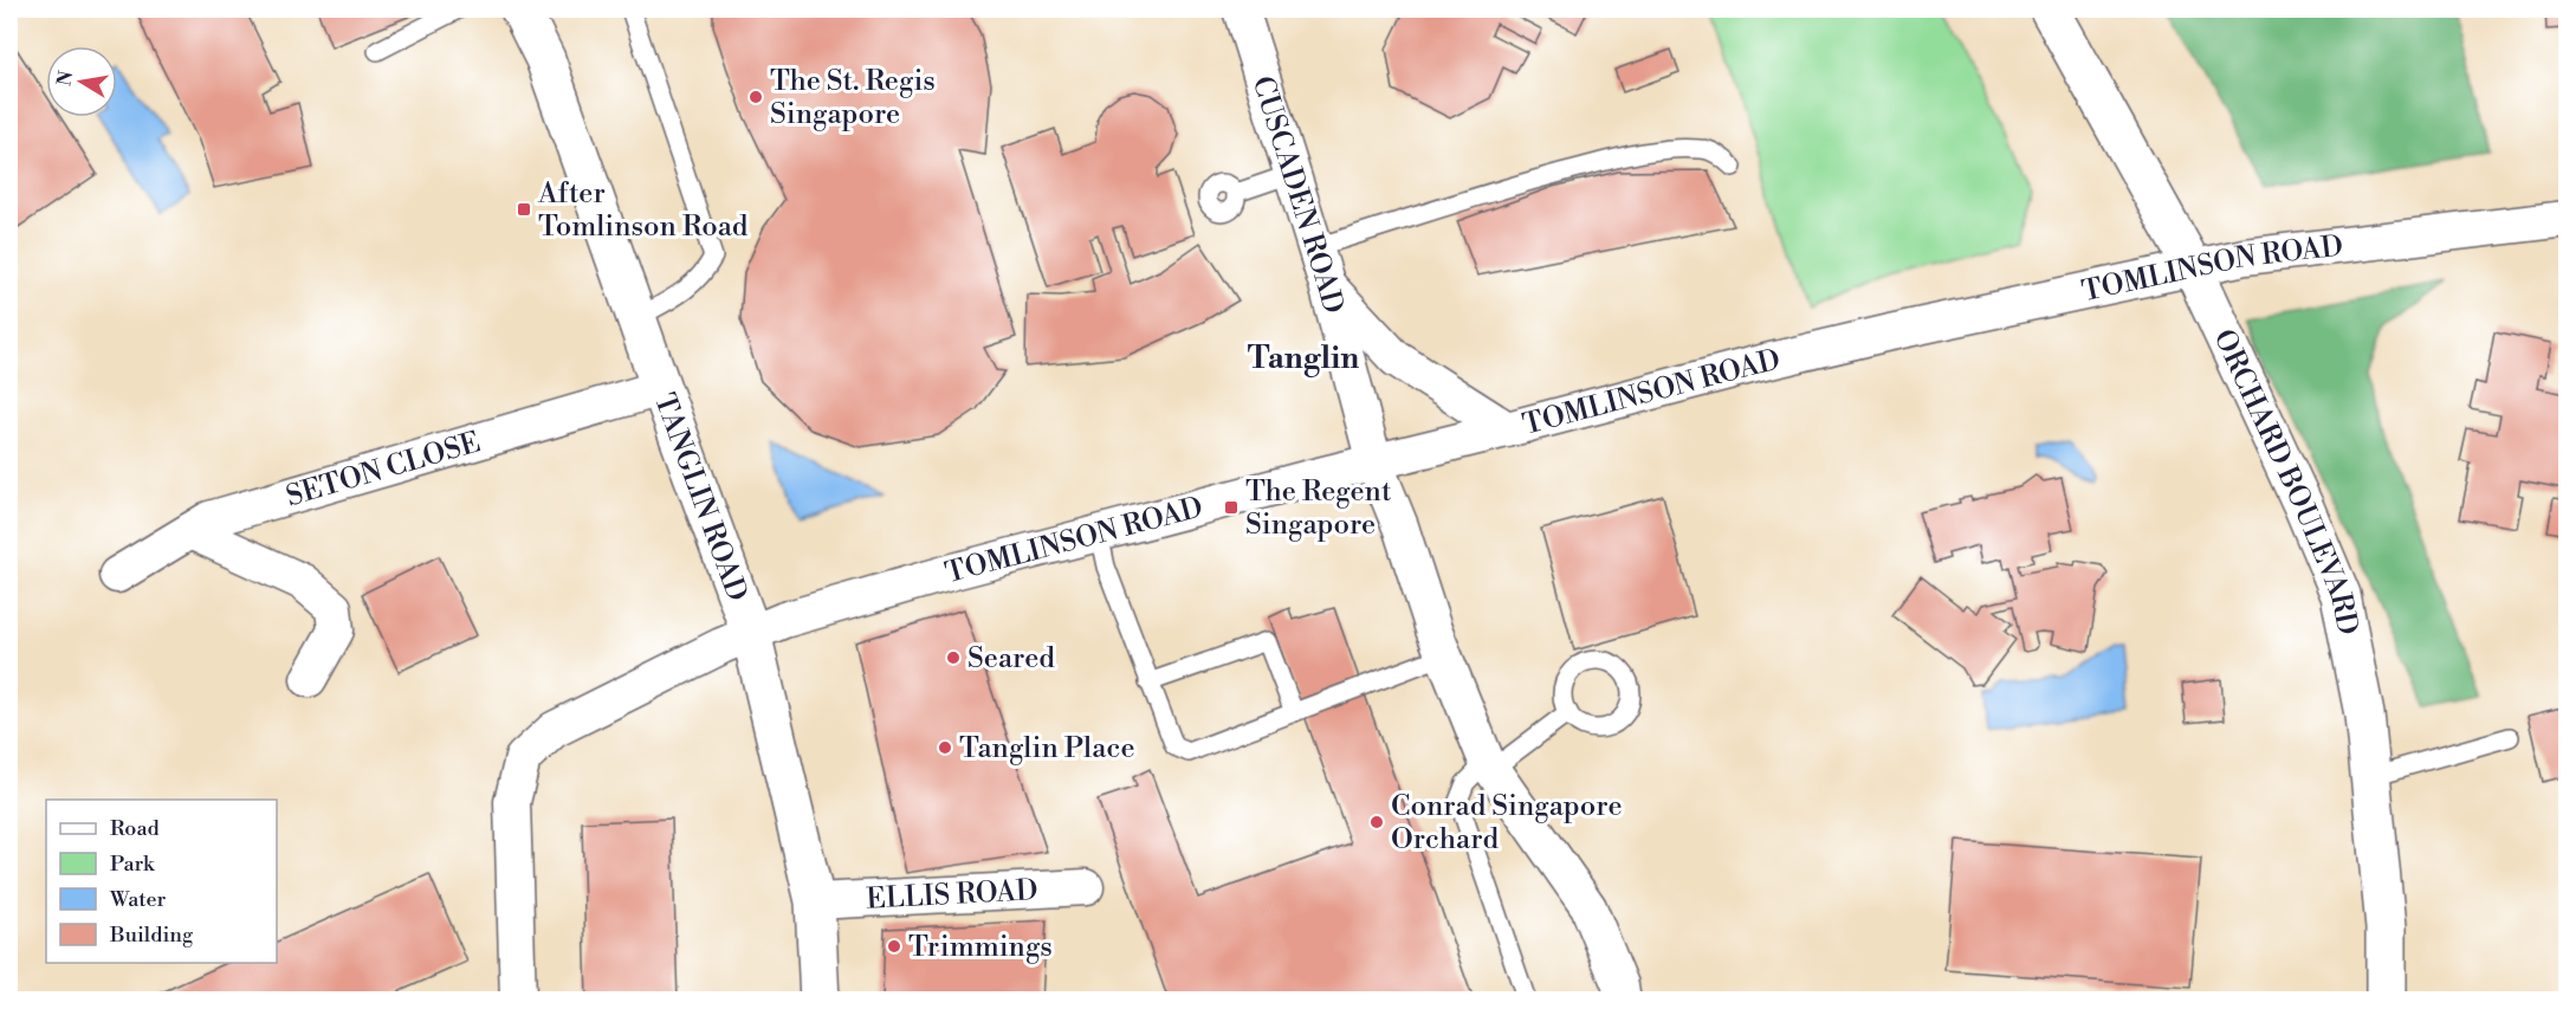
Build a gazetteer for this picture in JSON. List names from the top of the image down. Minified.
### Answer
{"streets":{"main road":["ORCHARD BOULEVARD","TANGLIN ROAD"],"street":["CUSCADEN ROAD","TOMLINSON ROAD","SETON CLOSE","ELLIS ROAD"]},"crossings":[["CUSCADEN ROAD","TOMLINSON ROAD"],["TOMLINSON ROAD","ORCHARD BOULEVARD"],["TOMLINSON ROAD","TANGLIN ROAD"],["SETON CLOSE","TANGLIN ROAD"],["TANGLIN ROAD","ELLIS ROAD"]],"districts":["Tanglin"],"places":{"other":["The St. Regis Singapore","Seared","Tanglin Place","Conrad Singapore Orchard","Trimmings"],"transit":["After Tomlinson Road","The Regent Singapore"]},"legend":["Road","Park","Water","Building"],"north":"left"}
